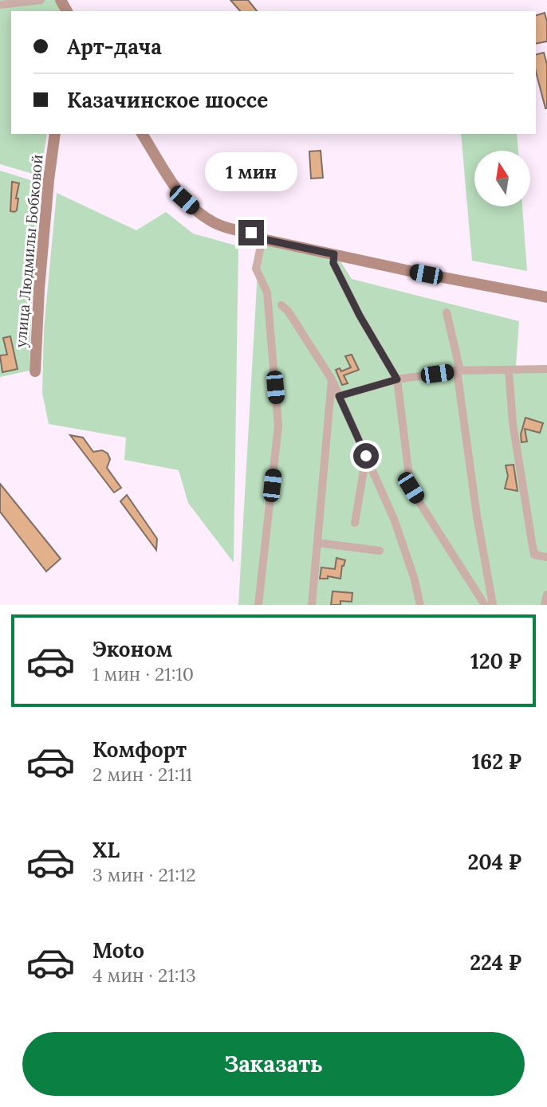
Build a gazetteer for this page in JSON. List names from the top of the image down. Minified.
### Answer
{"streets":{"main road":["улица Людмилы Бобковой"]},"north":"top","page":{"banner":["Арт-дача","Казачинское шоссе"],"bubble":"1 мин","list":[{"name":"Эконом","note":"1 мин · 21:10","value":"120 ₽"},{"name":"Комфорт","note":"2 мин · 21:11","value":"162 ₽"},{"name":"XL","note":"3 мин · 21:12","value":"204 ₽"},{"name":"Moto","note":"4 мин · 21:13","value":"224 ₽"}],"buttons":"Заказать"}}
